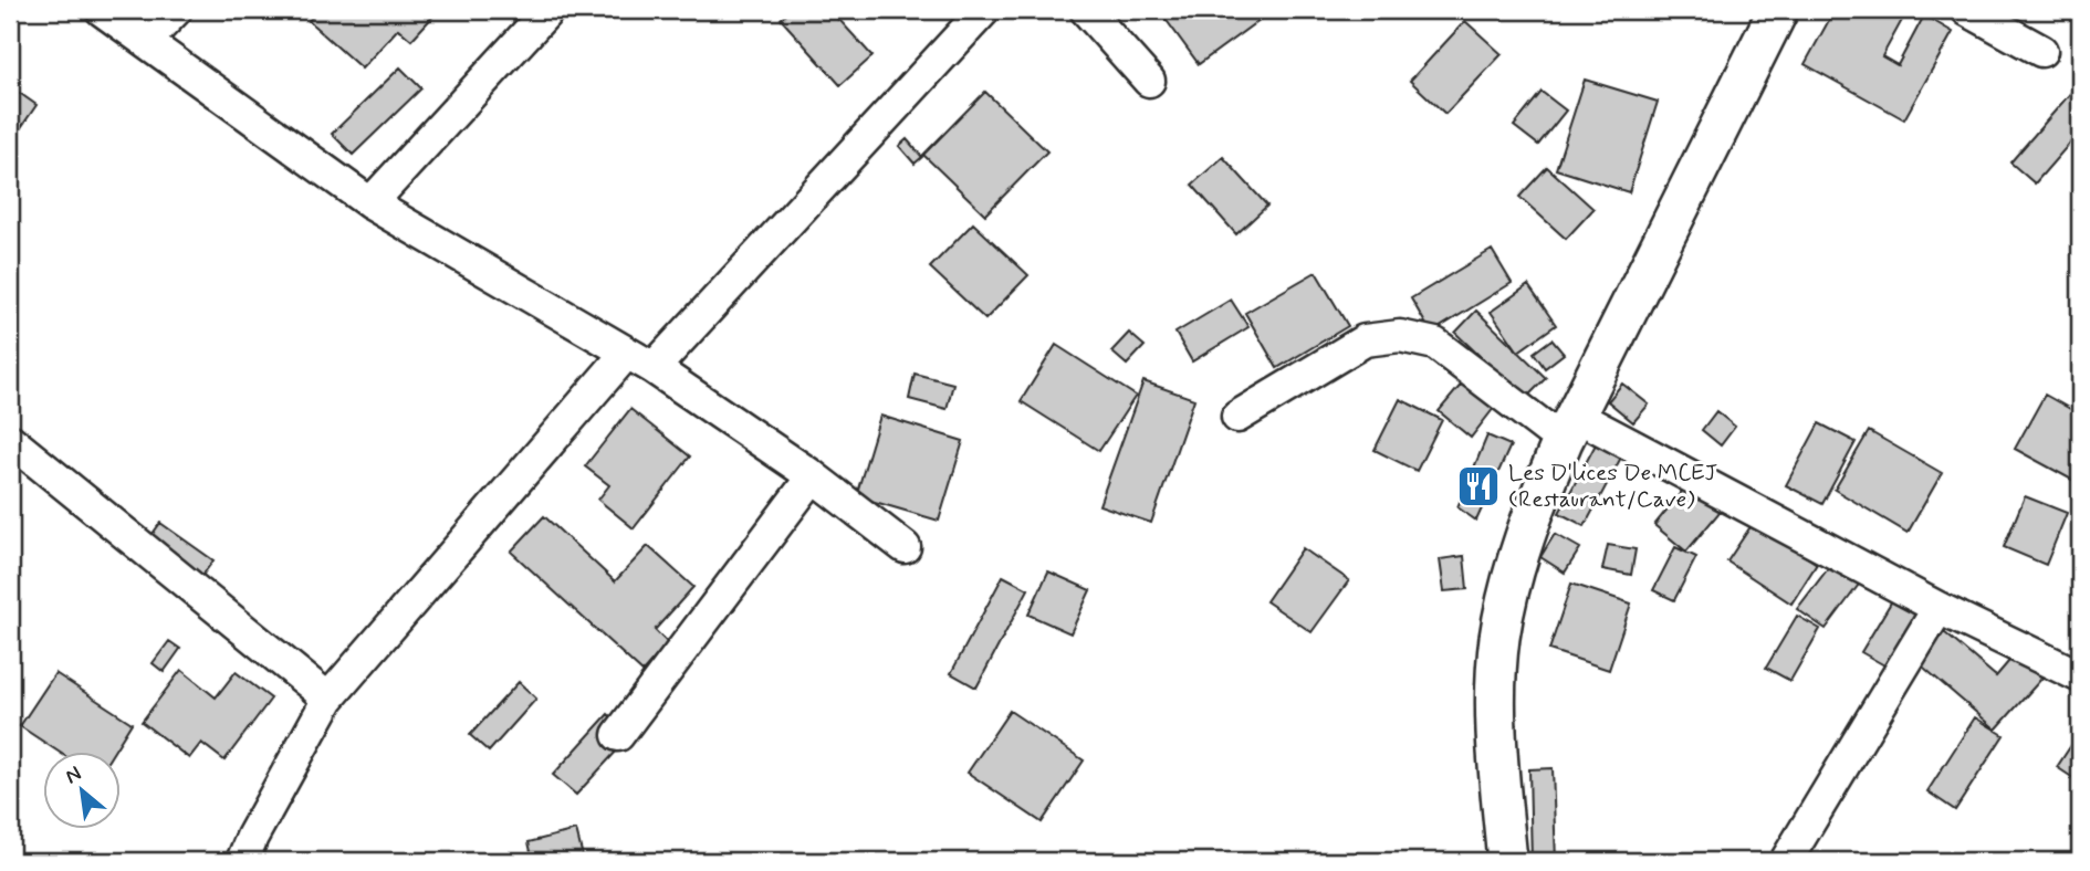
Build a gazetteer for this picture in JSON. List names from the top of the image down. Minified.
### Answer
{"places":{"restaurant":["Les D'lices De MCEJ (Restaurant/Cave)"]},"north":"top left"}
